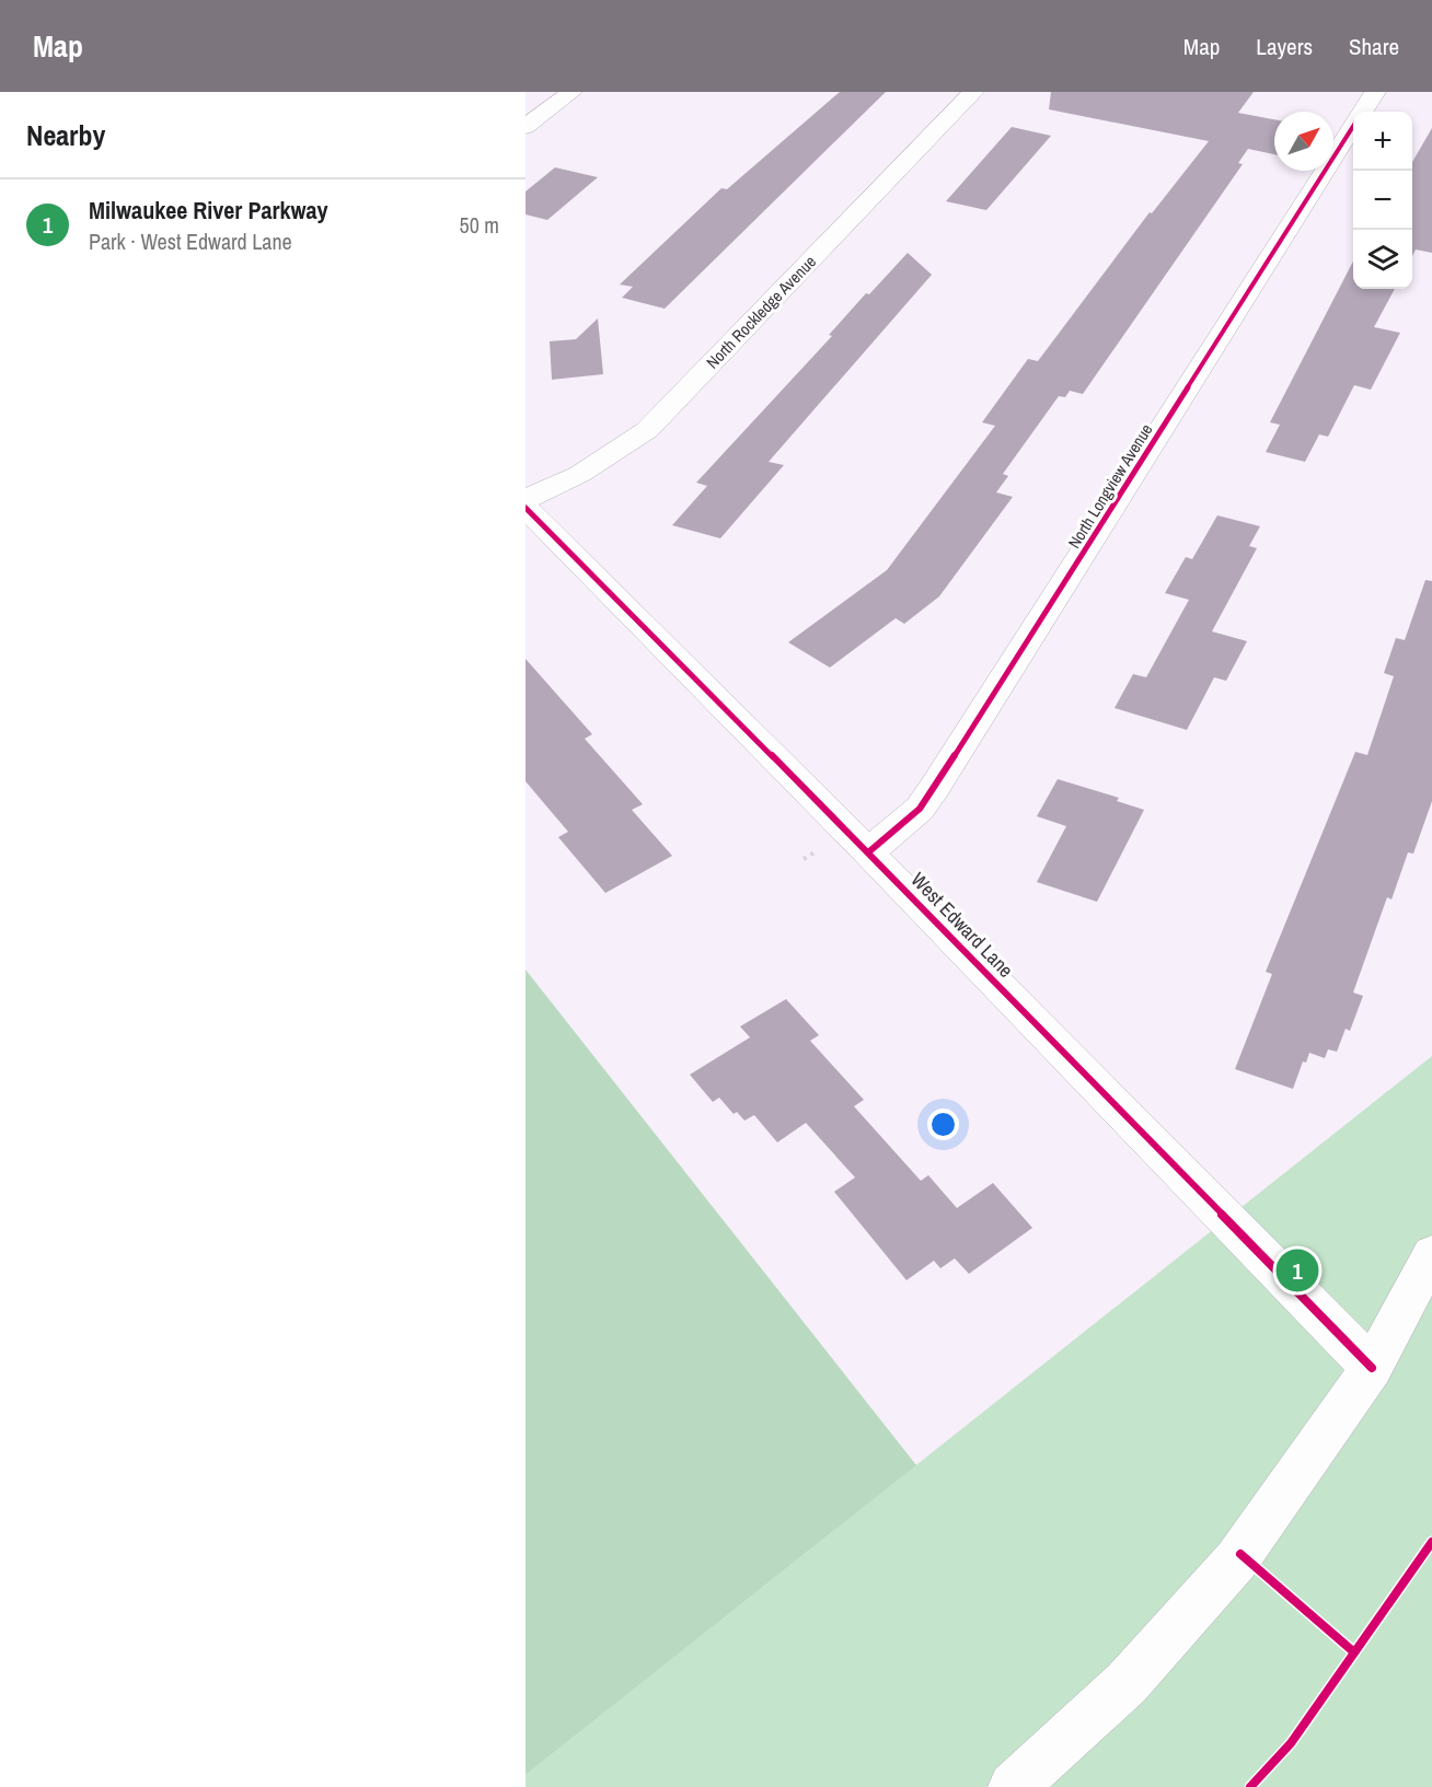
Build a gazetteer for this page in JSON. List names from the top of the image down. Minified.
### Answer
{"streets":{"street":["North Rockledge Avenue","North Longview Avenue","West Edward Lane"]},"crossings":[["North Longview Avenue","West Edward Lane"]],"north":"top right","page":{"header":"Map","nav":["Map","Layers","Share"],"heading":"Nearby","map_buttons":["+","−"],"list":[{"mark":"1","name":"Milwaukee River Parkway","note":"Park · West Edward Lane","value":"50 m"}],"pins":"1"}}
